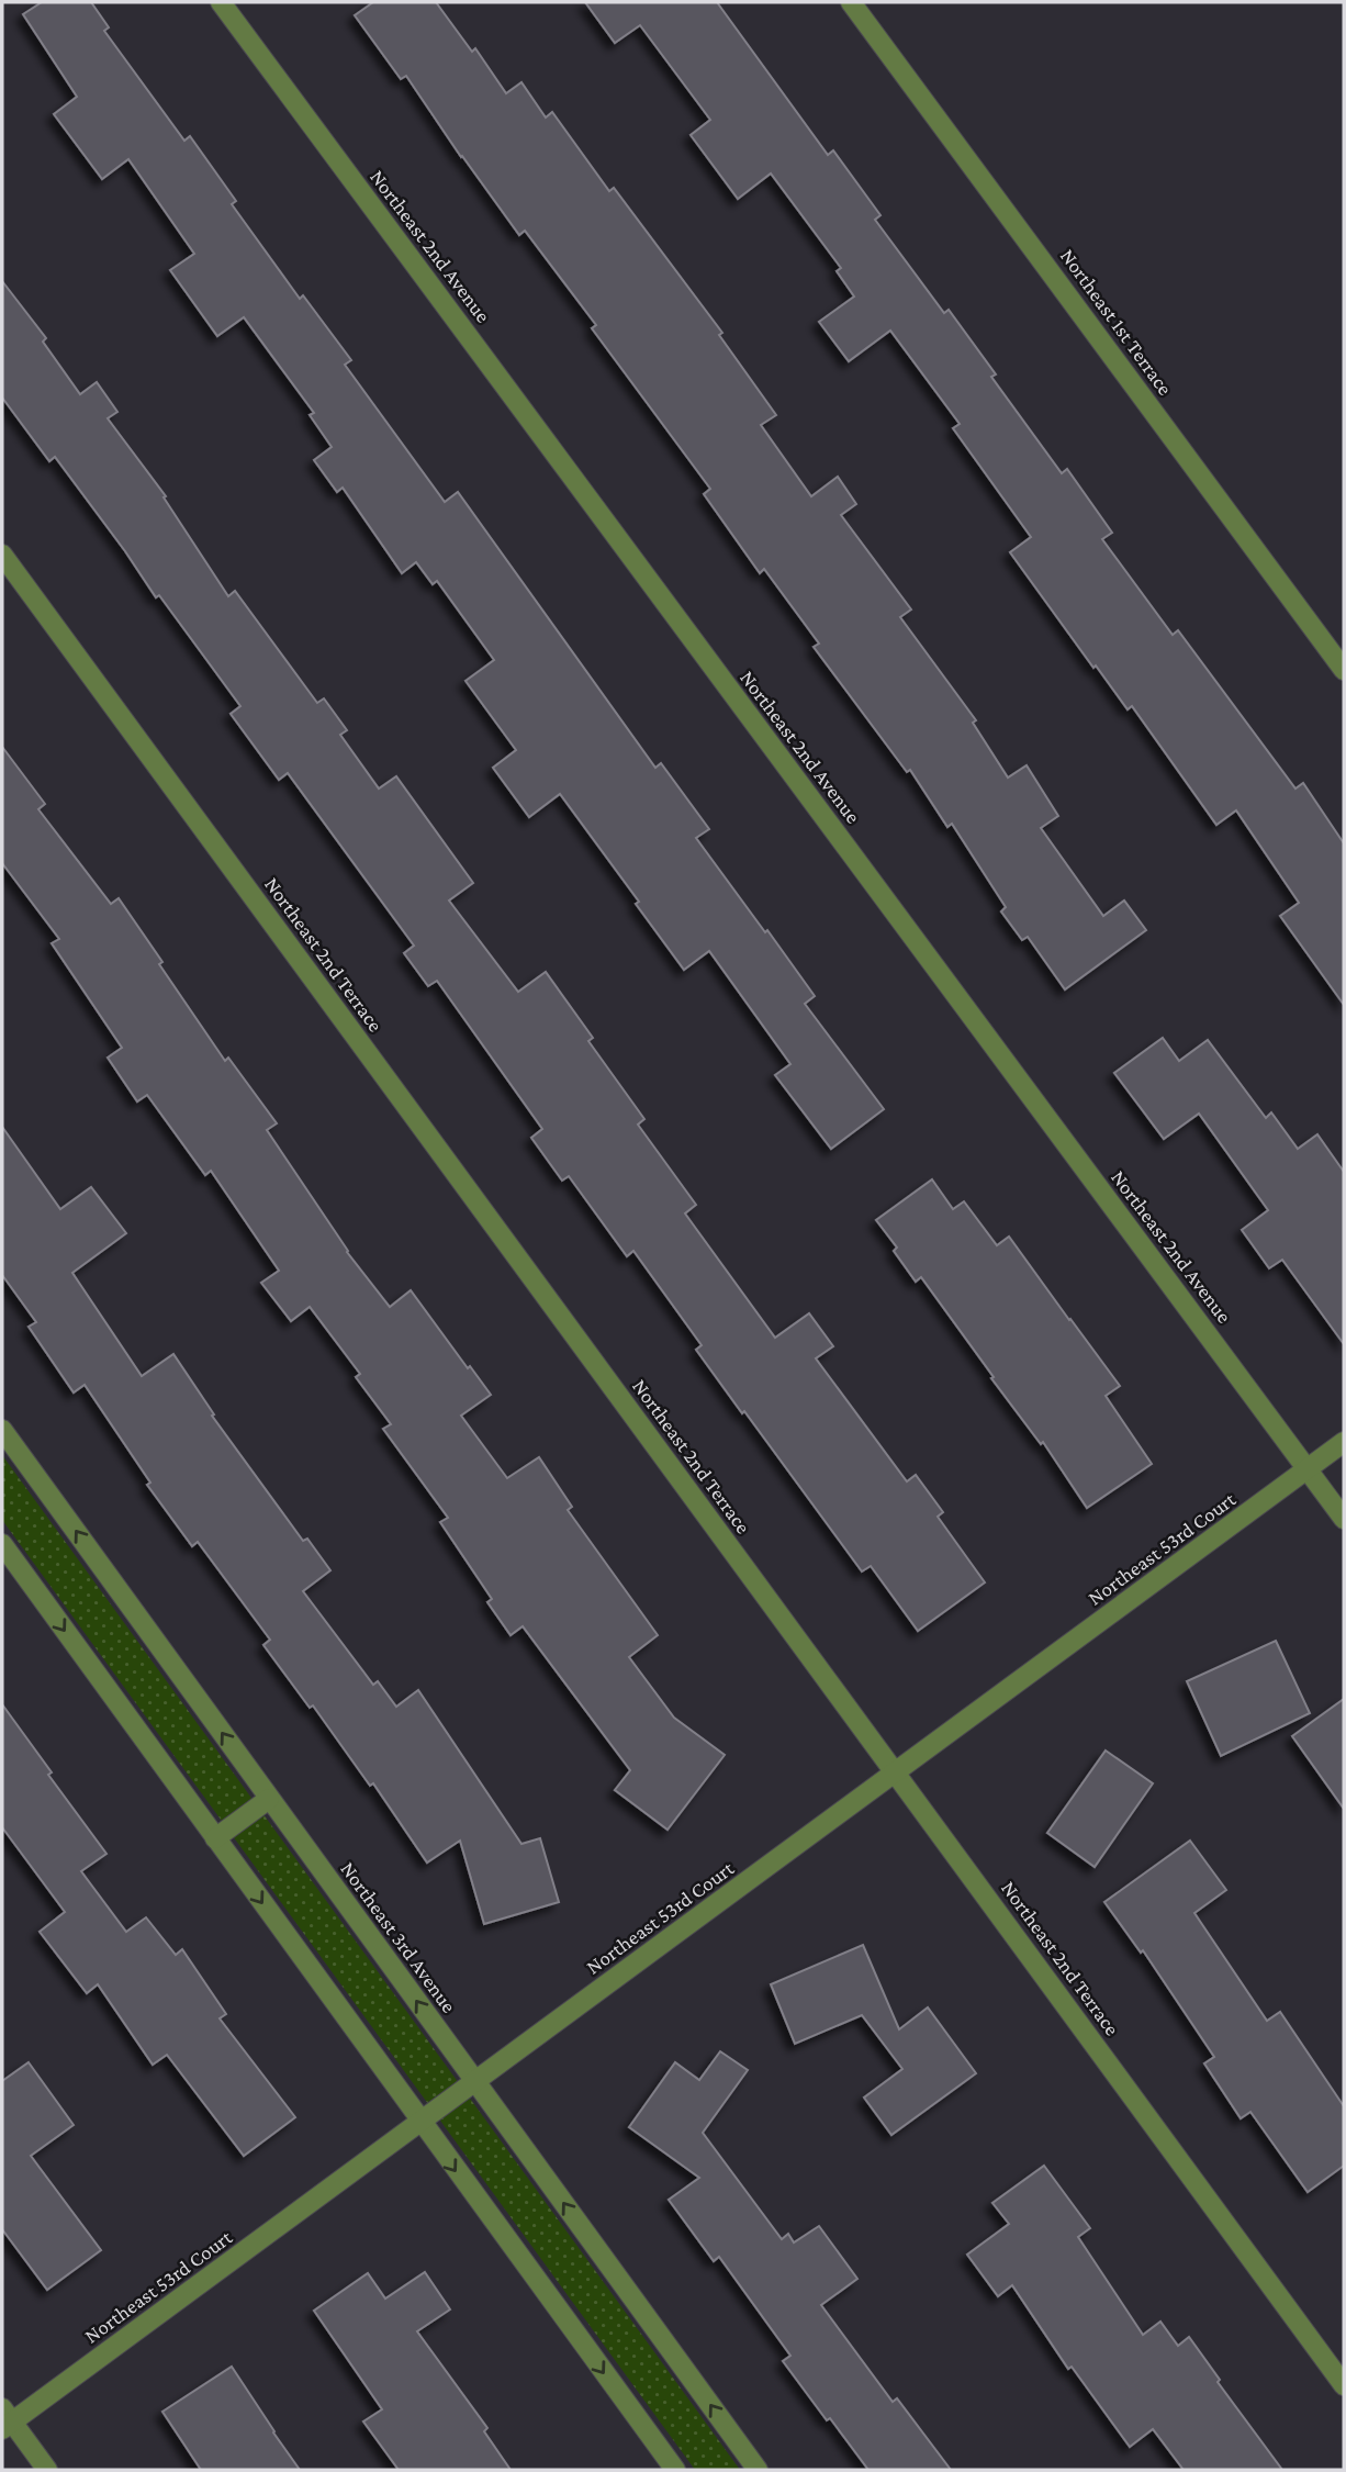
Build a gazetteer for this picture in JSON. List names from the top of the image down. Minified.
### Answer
{"streets":{"street":["Northeast 2nd Avenue","Northeast 1st Terrace","Northeast 2nd Terrace","Northeast 53rd Court","Northeast 3rd Avenue"]},"crossings":[["Northeast 2nd Avenue","Northeast 53rd Court"],["Northeast 2nd Terrace","Northeast 53rd Court"],["Northeast 53rd Court","Northeast 3rd Avenue"]]}
